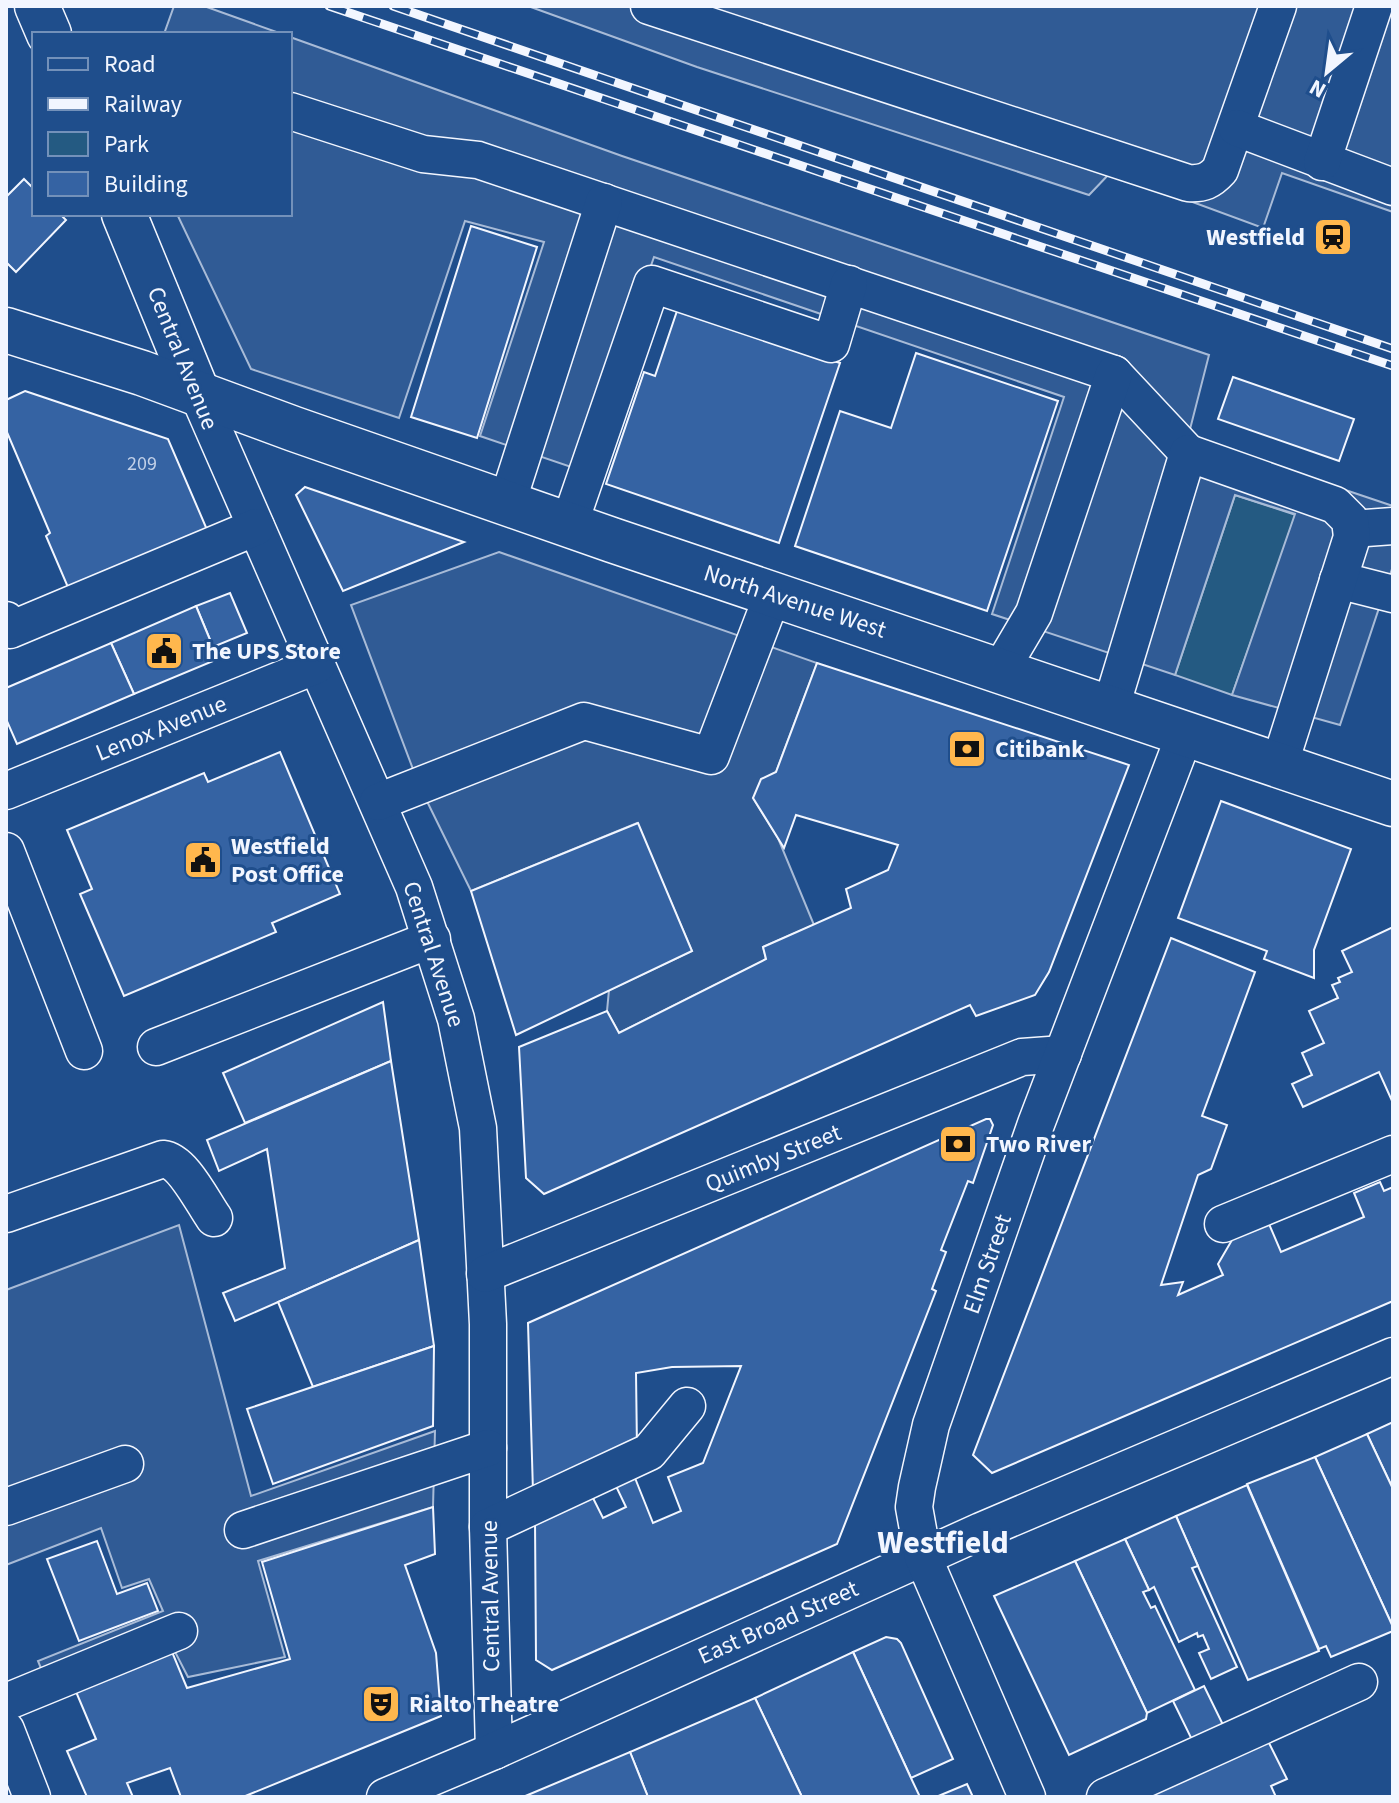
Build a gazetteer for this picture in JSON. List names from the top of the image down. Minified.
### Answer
{"streets":{"main road":["Central Avenue","North Avenue West"],"street":["Lenox Avenue","Quimby Street","Elm Street","East Broad Street"]},"crossings":[["Central Avenue","North Avenue West"],["Central Avenue","Lenox Avenue"],["Central Avenue","Quimby Street"],["Central Avenue","East Broad Street"],["North Avenue West","Elm Street"],["Quimby Street","Elm Street"],["Elm Street","East Broad Street"]],"districts":["Westfield"],"places":{"station":["Westfield"],"public building":["The UPS Store","Westfield Post Office"],"bank":["Citibank","Two River"],"theatre":["Rialto Theatre"]},"house_numbers":["209"],"legend":["Road","Railway","Park","Building"],"north":"bottom left"}
